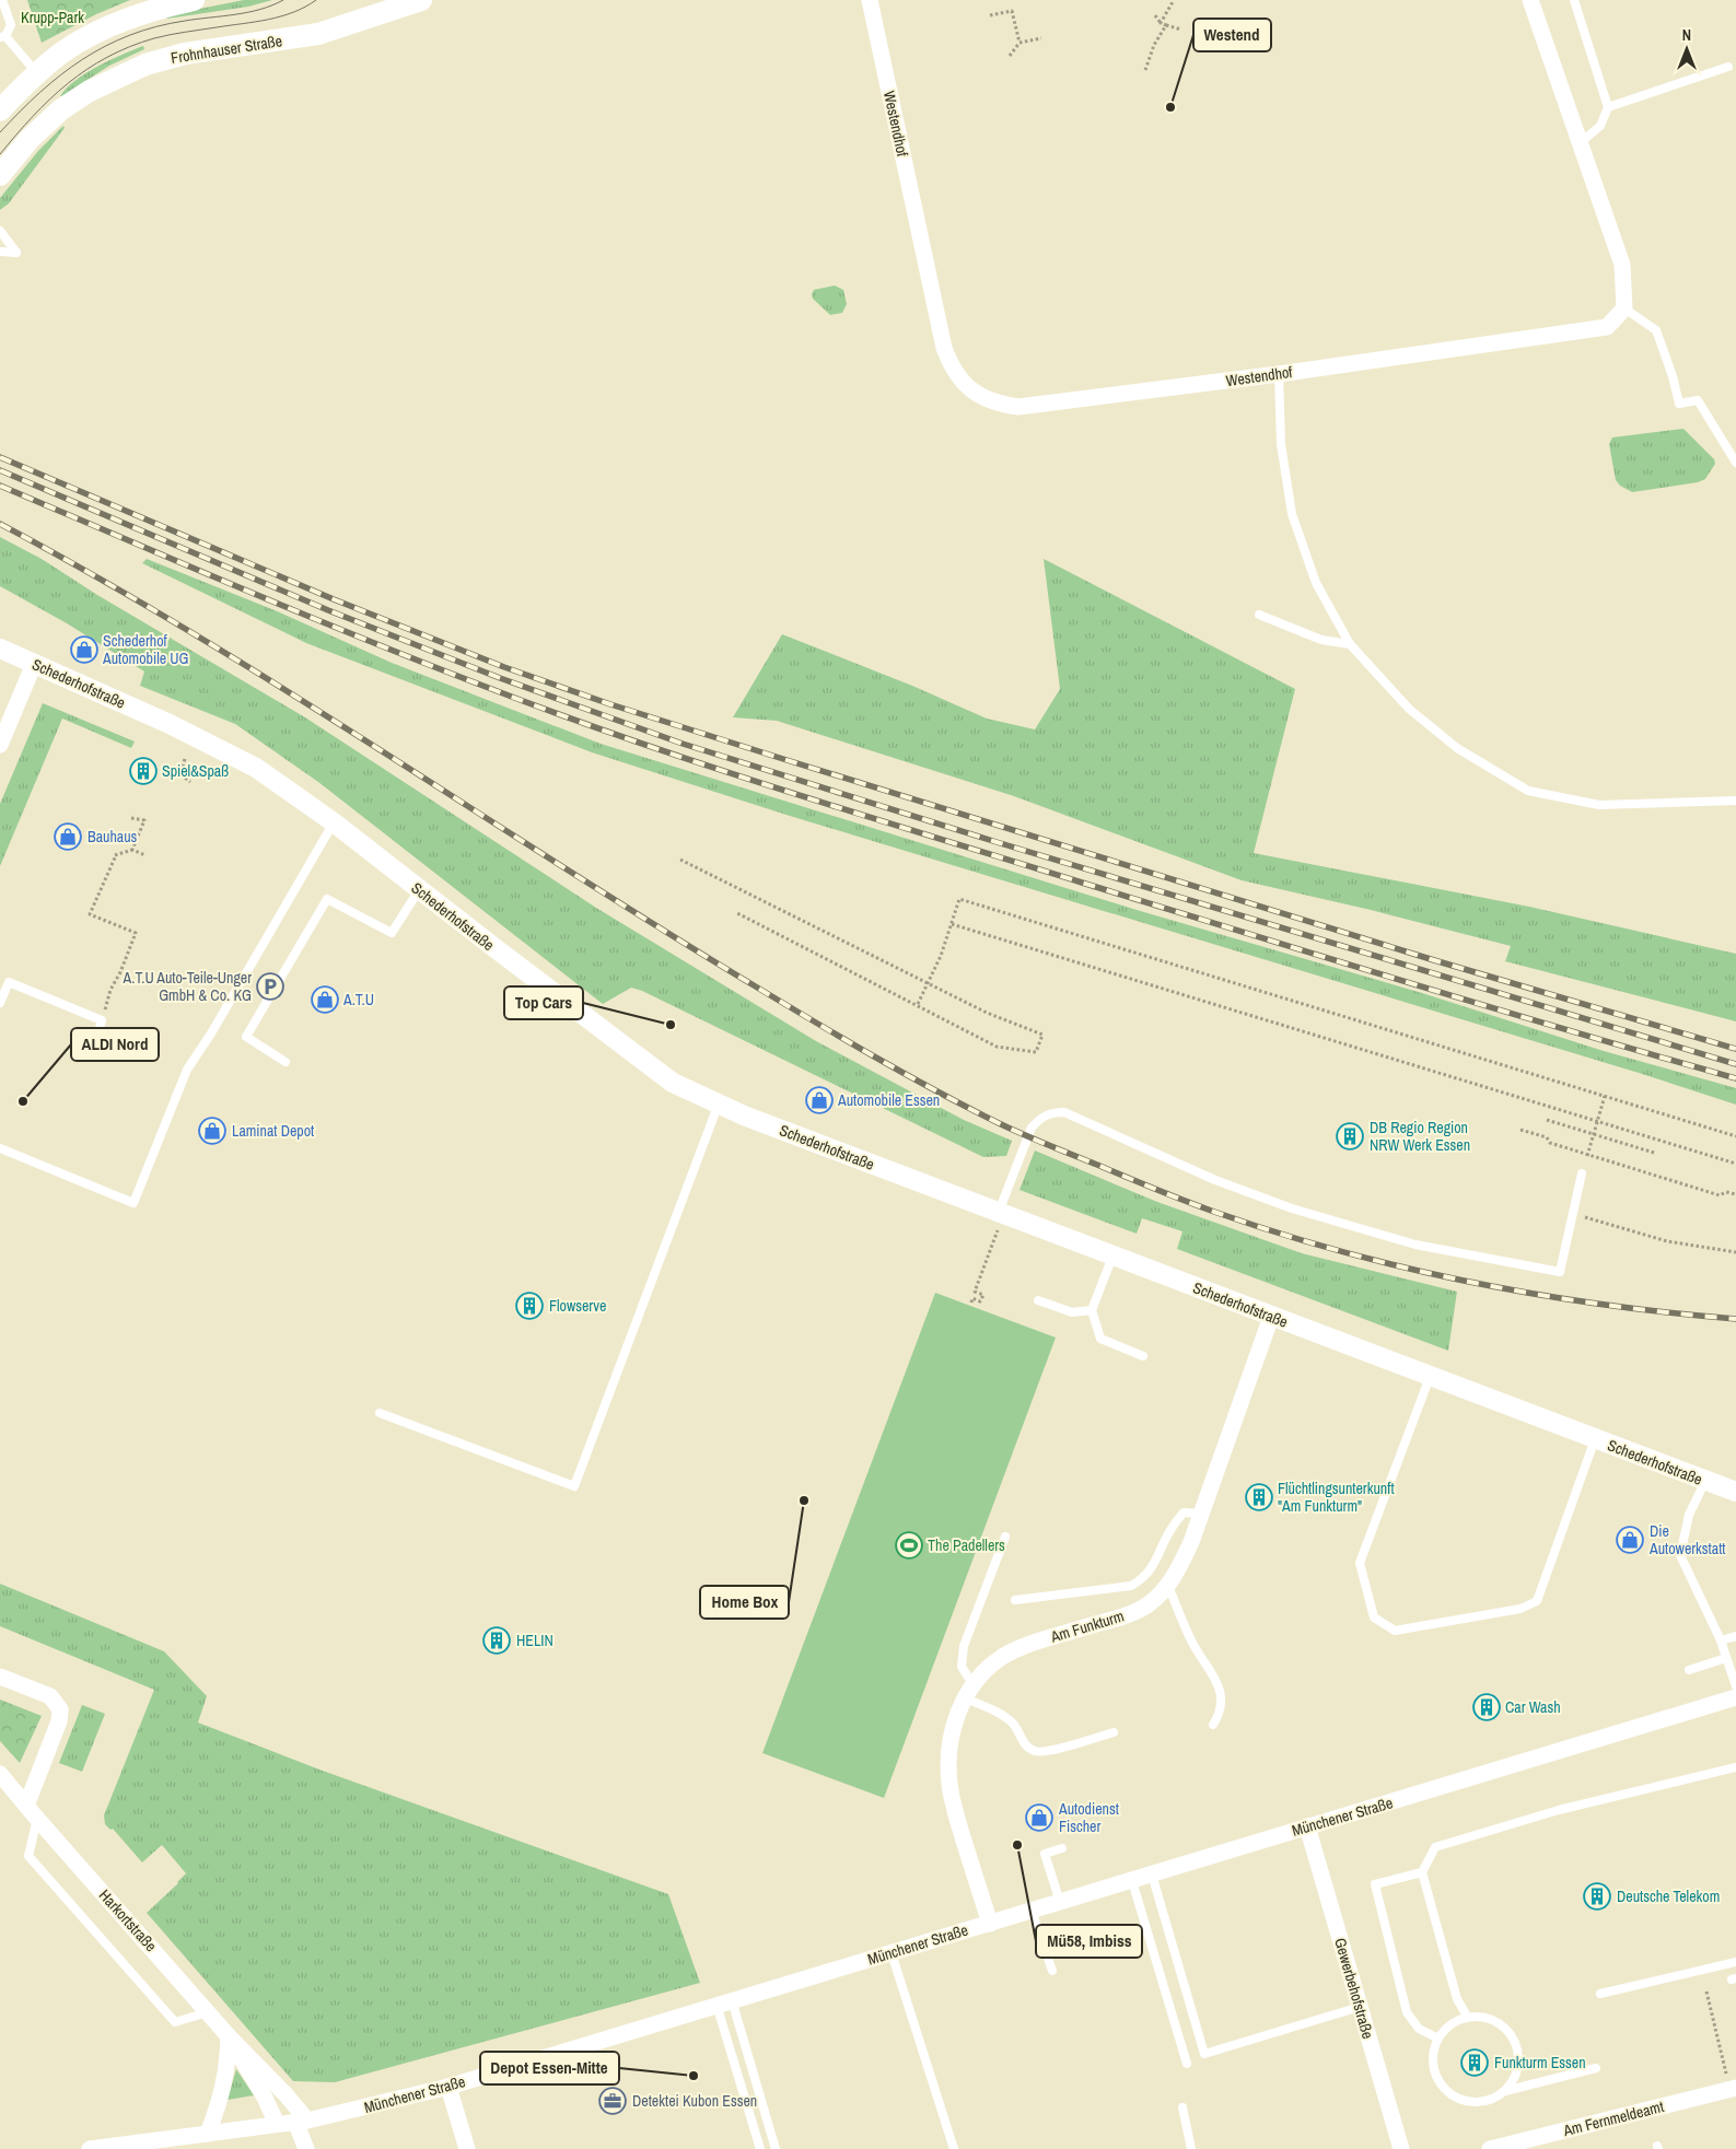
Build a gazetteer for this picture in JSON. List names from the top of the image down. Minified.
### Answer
{"streets":{"main road":["Frohnhauser Straße"],"street":["Westendhof","Schederhofstraße","Am Funkturm","Münchener Straße","Harkortstraße","Gewerbehofstraße","Am Fernmeldeamt"]},"crossings":[["Schederhofstraße","Am Funkturm"],["Am Funkturm","Münchener Straße"],["Münchener Straße","Harkortstraße"],["Münchener Straße","Gewerbehofstraße"]],"parks":["Krupp-Park"],"places":{"other":["Westend","Top Cars","ALDI Nord","Home Box","Mü58, Imbiss","Depot Essen-Mitte"],"shop":["Schederhof Automobile UG","Bauhaus","A.T.U","Automobile Essen","Laminat Depot","Die Autowerkstatt","Autodienst Fischer"],"building":["Spiel&Spaß","DB Regio Region NRW Werk Essen","Flowserve","Flüchtlingsunterkunft \"Am Funkturm\"","HELIN","Car Wash","Deutsche Telekom","Funkturm Essen"],"parking":["A.T.U Auto-Teile-Unger GmbH & Co. KG"],"sports":["The Padellers"],"office":["Detektei Kubon Essen"]},"north":"top"}
